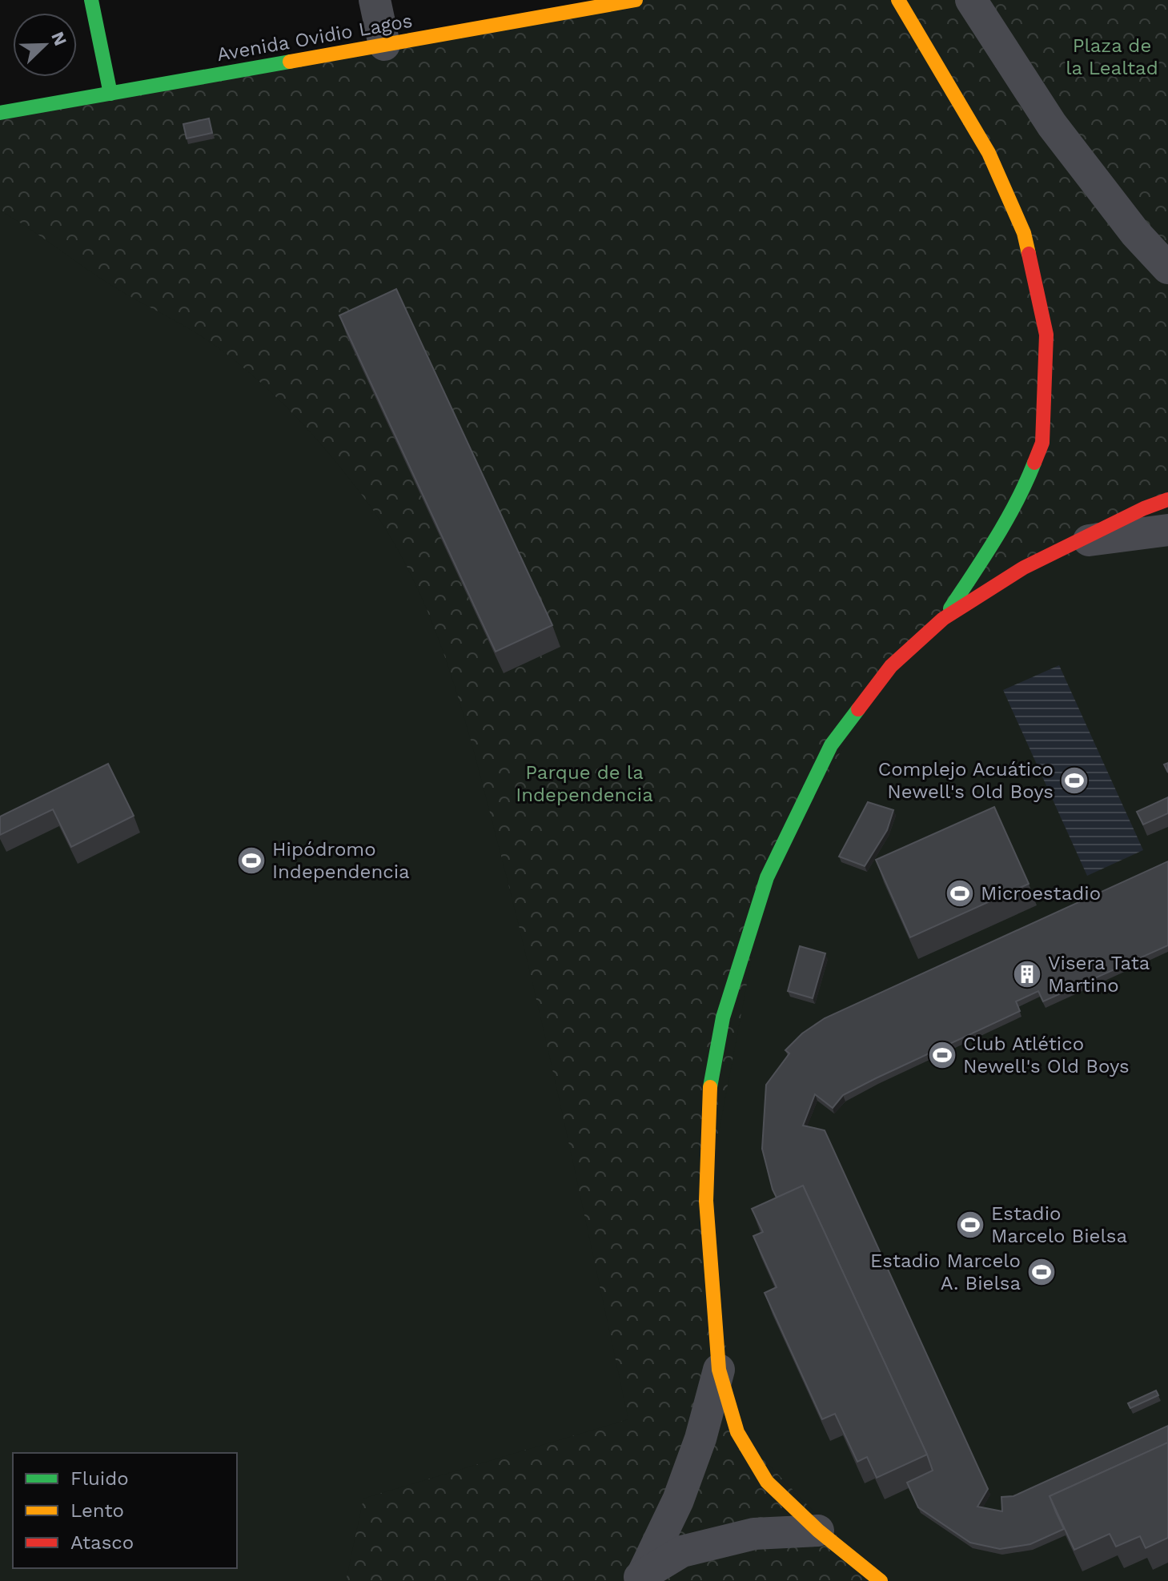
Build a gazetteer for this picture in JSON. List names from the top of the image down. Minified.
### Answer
{"streets":{"street":["Avenida Ovidio Lagos"]},"parks":["Plaza de la Lealtad","Parque de la Independencia"],"places":{"sports":["Complejo Acuático Newell's Old Boys","Hipódromo Independencia","Microestadio","Club Atlético Newell's Old Boys","Estadio Marcelo Bielsa","Estadio Marcelo A. Bielsa"],"building":["Visera Tata Martino"]},"legend":["Fluido","Lento","Atasco"],"north":"top right"}
